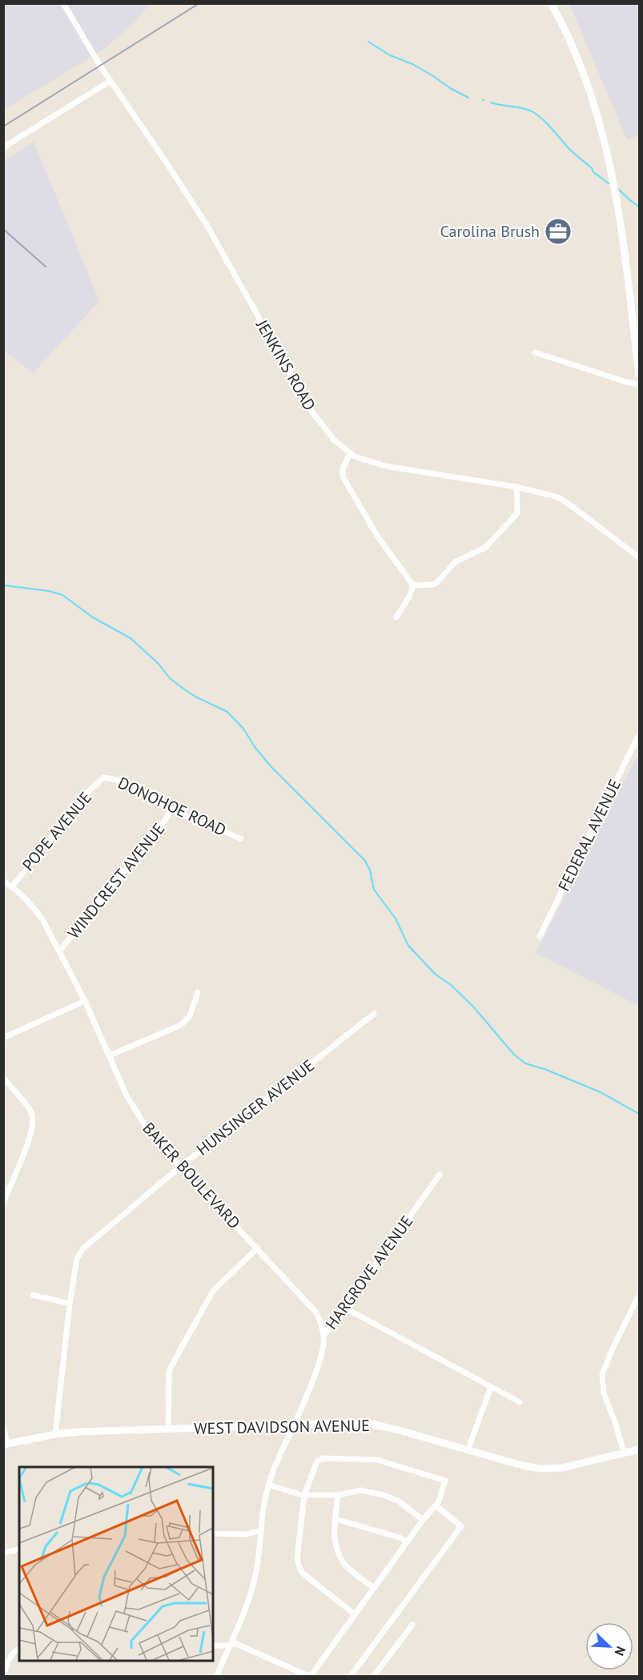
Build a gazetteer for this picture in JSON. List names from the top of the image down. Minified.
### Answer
{"streets":{"street":["JENKINS ROAD","DONOHOE ROAD","POPE AVENUE","FEDERAL AVENUE","WINDCREST AVENUE","HUNSINGER AVENUE","BAKER BOULEVARD","HARGROVE AVENUE","WEST DAVIDSON AVENUE"]},"crossings":[["DONOHOE ROAD","POPE AVENUE"],["DONOHOE ROAD","WINDCREST AVENUE"],["POPE AVENUE","BAKER BOULEVARD"],["WINDCREST AVENUE","BAKER BOULEVARD"],["HUNSINGER AVENUE","BAKER BOULEVARD"],["HUNSINGER AVENUE","WEST DAVIDSON AVENUE"],["BAKER BOULEVARD","HARGROVE AVENUE"],["HARGROVE AVENUE","WEST DAVIDSON AVENUE"]],"places":{"office":["Carolina Brush"]},"north":"bottom right"}
